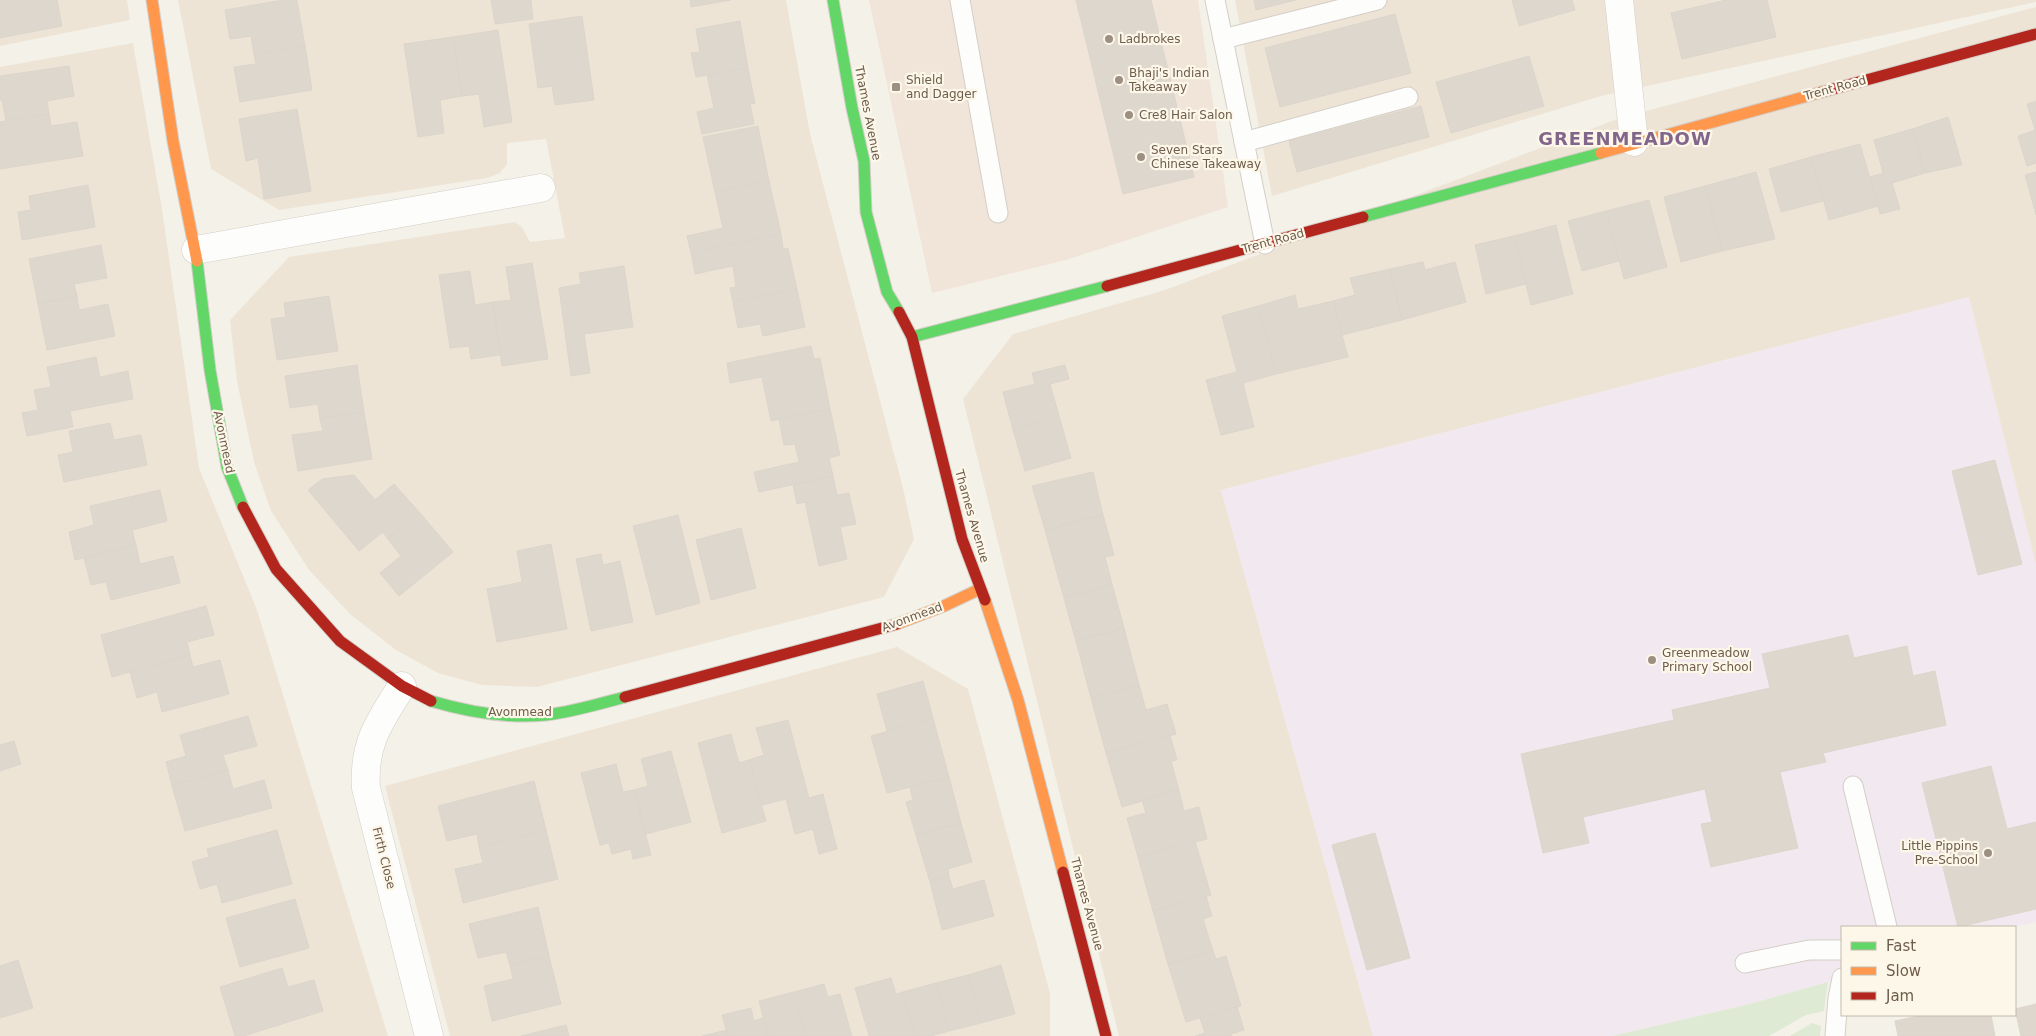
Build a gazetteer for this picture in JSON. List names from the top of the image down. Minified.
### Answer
{"streets":{"street":["Trent Road","Thames Avenue","Avonmead","Firth Close"]},"crossings":[["Trent Road","Thames Avenue"],["Thames Avenue","Avonmead"],["Avonmead","Firth Close"]],"districts":["GREENMEADOW"],"places":{"other":["Ladbrokes","Bhaji's Indian Takeaway","Cre8 Hair Salon","Seven Stars Chinese Takeaway","Greenmeadow Primary School","Little Pippins Pre-School"],"transit":["Shield and Dagger"]},"legend":["Fast","Slow","Jam"]}
